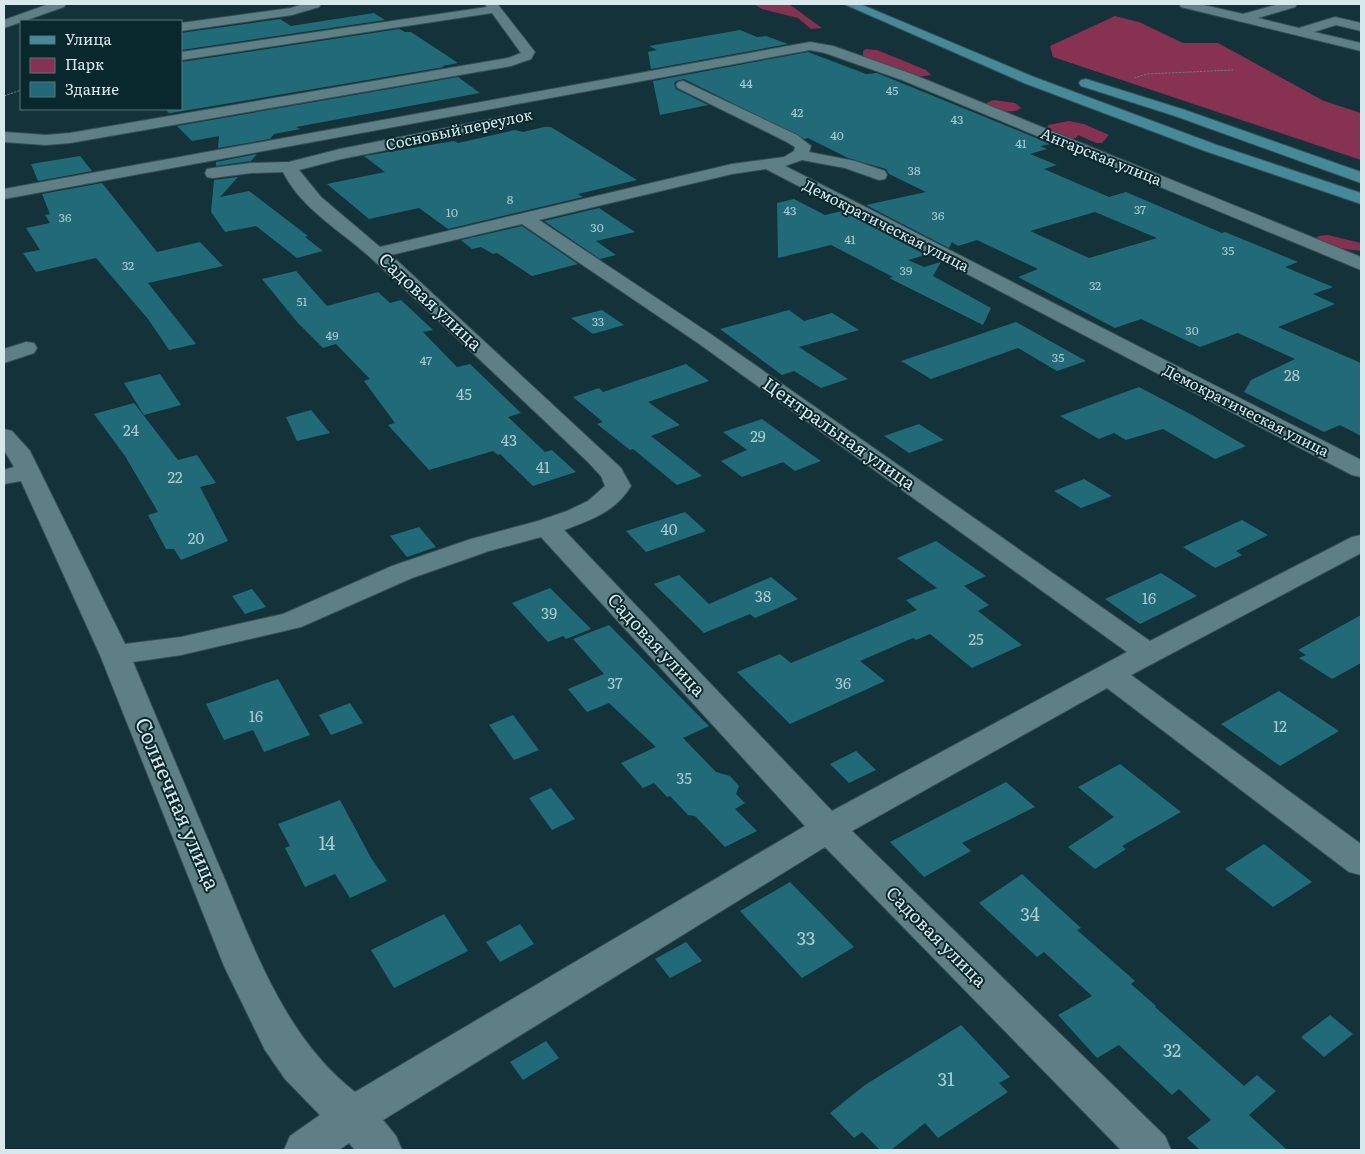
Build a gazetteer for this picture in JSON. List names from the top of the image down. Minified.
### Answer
{"streets":{"street":["Сосновый переулок","Ангарская улица","Демократическая улица","Садовая улица","Центральная улица","Солнечная улица"]},"crossings":[["Сосновый переулок","Садовая улица"]],"house_numbers":["44","45","42","43","40","41","38","8","37","43","10","36","36","30","41","35","32","39","32","51","33","30","49","35","47","28","45","24","29","43","41","22","40","20","38","16","39","25","37","36","16","12","35","14","34","33","32","31"],"legend":["Улица","Парк","Здание"]}
